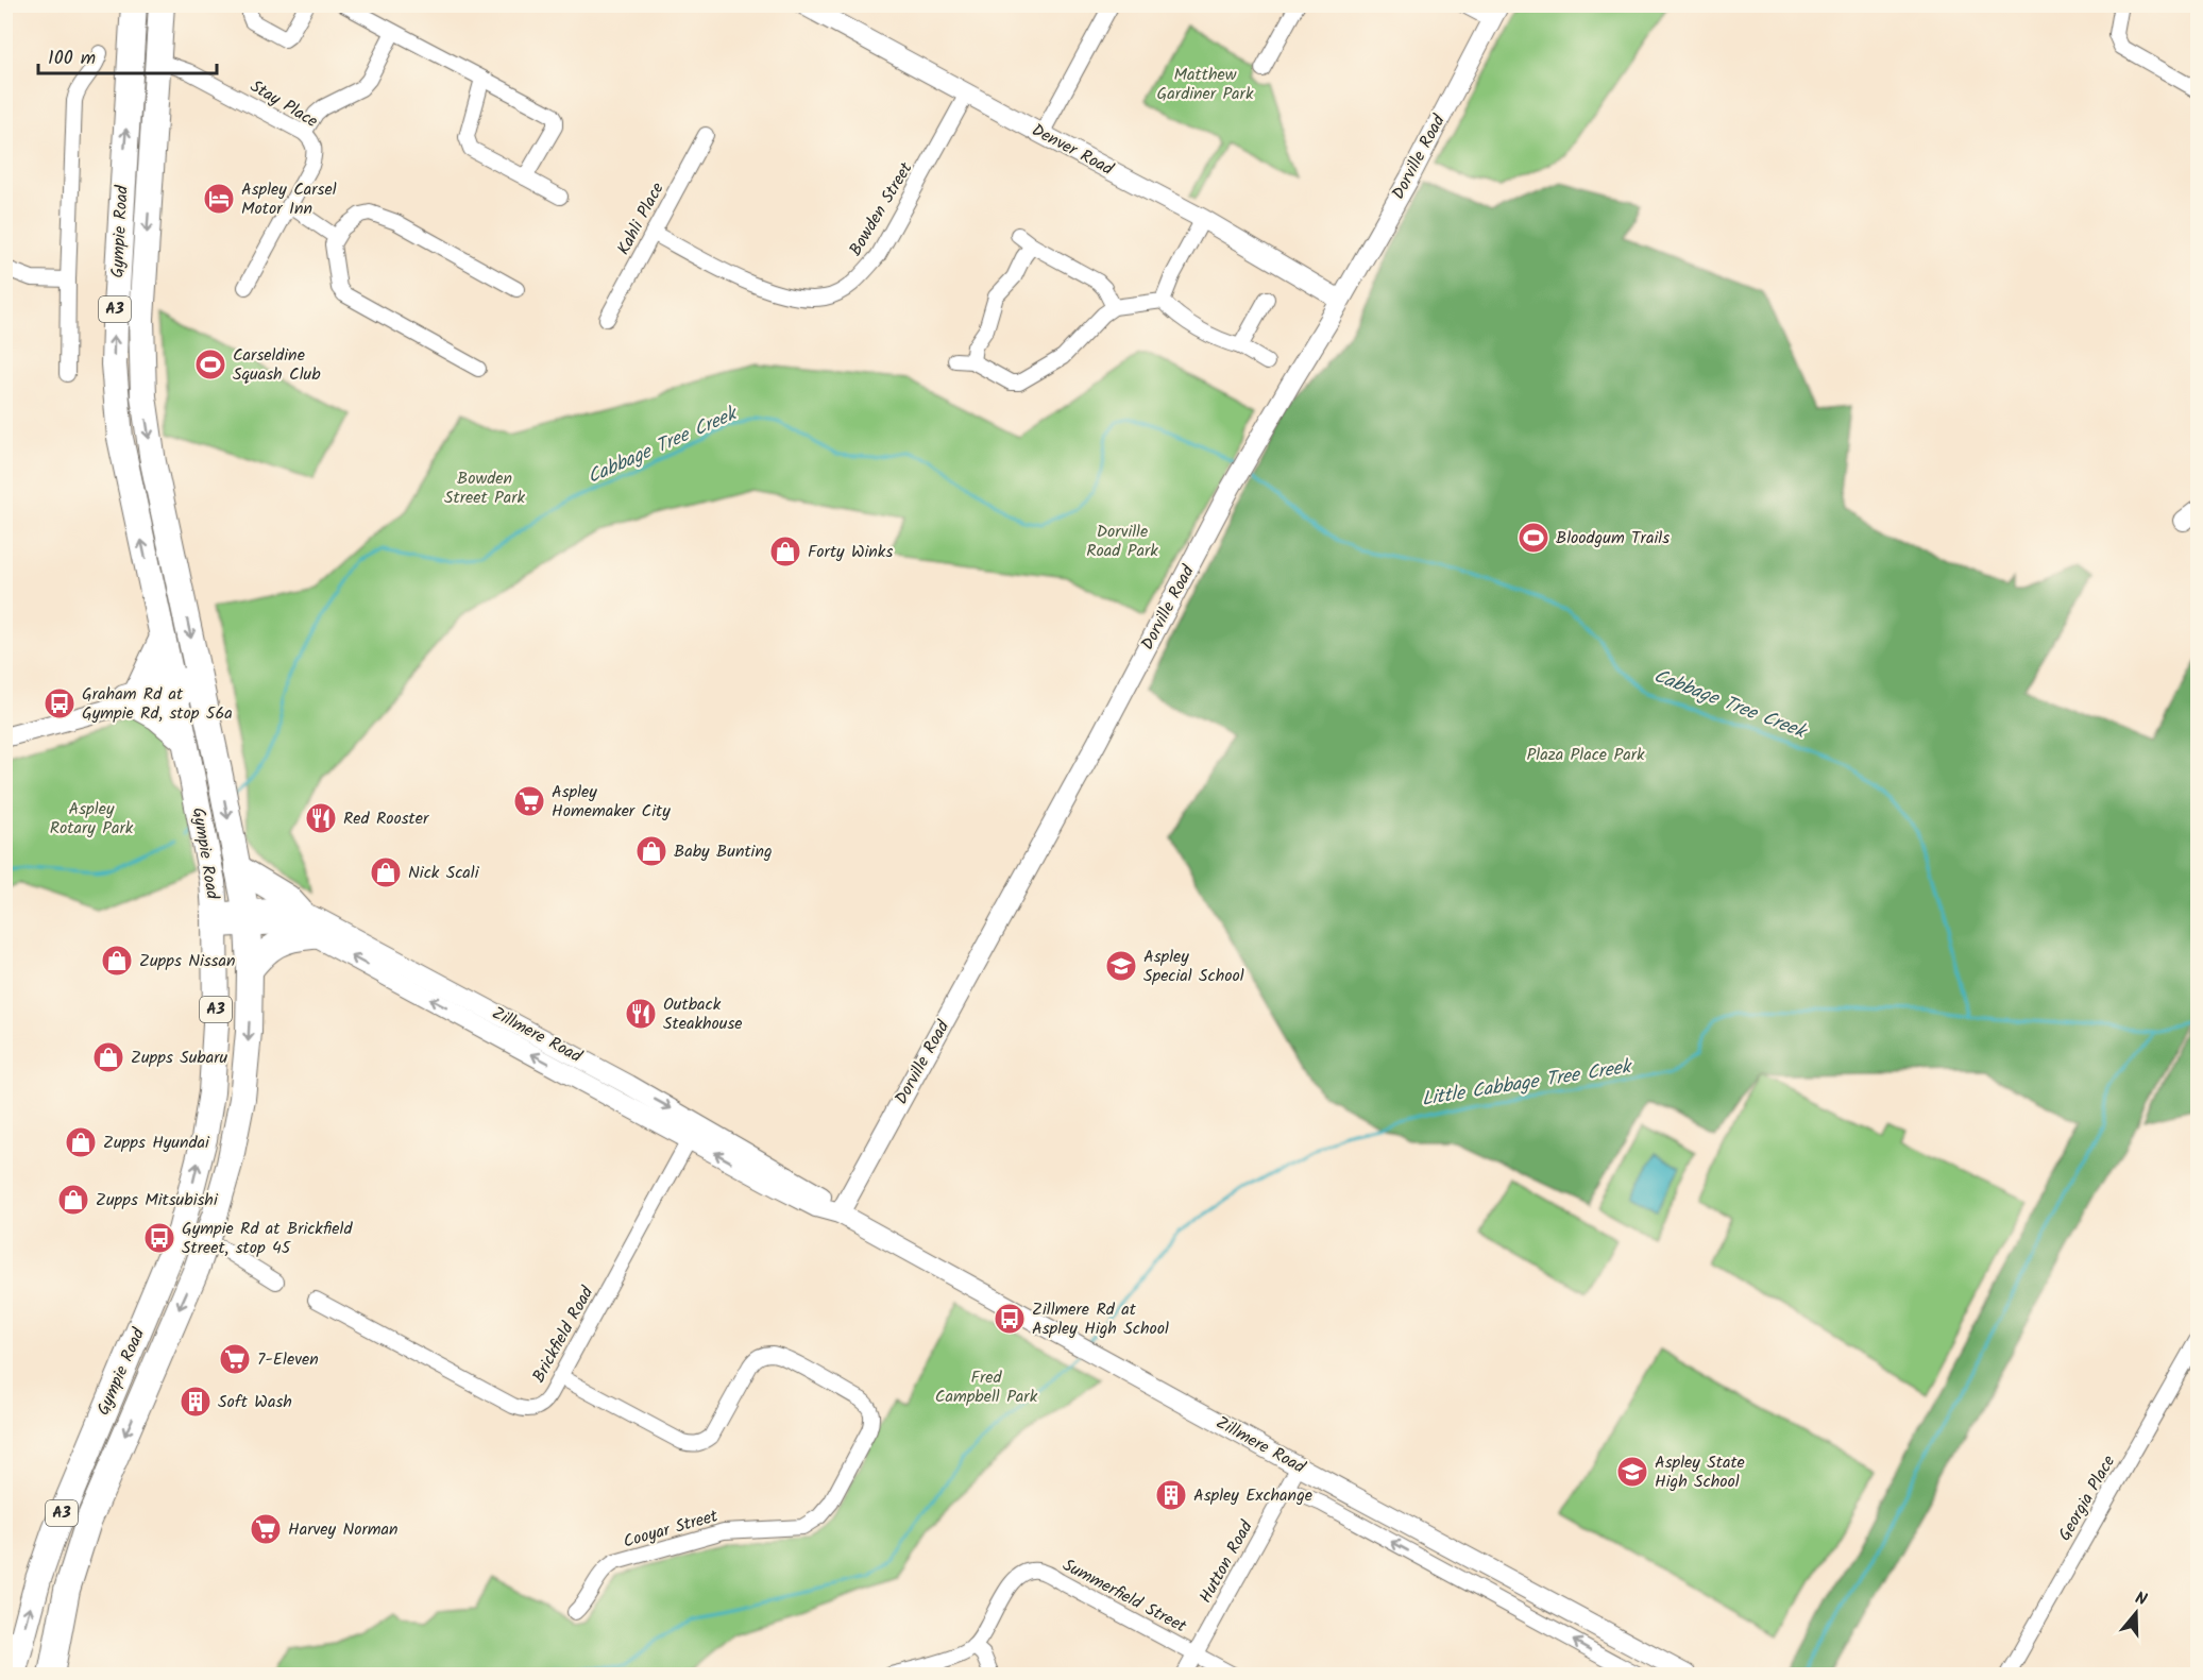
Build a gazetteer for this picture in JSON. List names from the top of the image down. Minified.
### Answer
{"streets":{"highway":["Gympie Road","A3"],"street":["Stay Place","Denver Road","Dorville Road","Bowden Street","Kahli Place","Zillmere Road","Brickfield Road","Georgia Place","Cooyar Street","Hutton Road","Summerfield Street"]},"crossings":[["Stay Place","Gympie Road"],["Denver Road","Dorville Road"],["Denver Road","Bowden Street"],["Dorville Road","Zillmere Road"],["Bowden Street","Kahli Place"],["Gympie Road","Zillmere Road"],["Zillmere Road","Brickfield Road"],["Zillmere Road","Hutton Road"],["Brickfield Road","Cooyar Street"],["Hutton Road","Summerfield Street"]],"water":["Cabbage Tree Creek","Little Cabbage Tree Creek"],"parks":["Matthew Gardiner Park","Bowden Street Park","Dorville Road Park","Plaza Place Park","Aspley Rotary Park","Fred Campbell Park"],"places":{"hotel":["Aspley Carsel Motor Inn"],"sports":["Carseldine Squash Club","Bloodgum Trails"],"shop":["Forty Winks","Baby Bunting","Nick Scali","Zupps Nissan","Zupps Subaru","Zupps Hyundai","Zupps Mitsubishi"],"bus stop":["Graham Rd at Gympie Rd, stop 56a","Gympie Rd at Brickfield Street, stop 45","Zillmere Rd at Aspley High School"],"supermarket":["Aspley Homemaker City","7-Eleven","Harvey Norman"],"restaurant":["Red Rooster","Outback Steakhouse"],"school or university":["Aspley Special School","Aspley State High School"],"building":["Soft Wash","Aspley Exchange"]},"scale_bar":"100 m","north":"top"}
